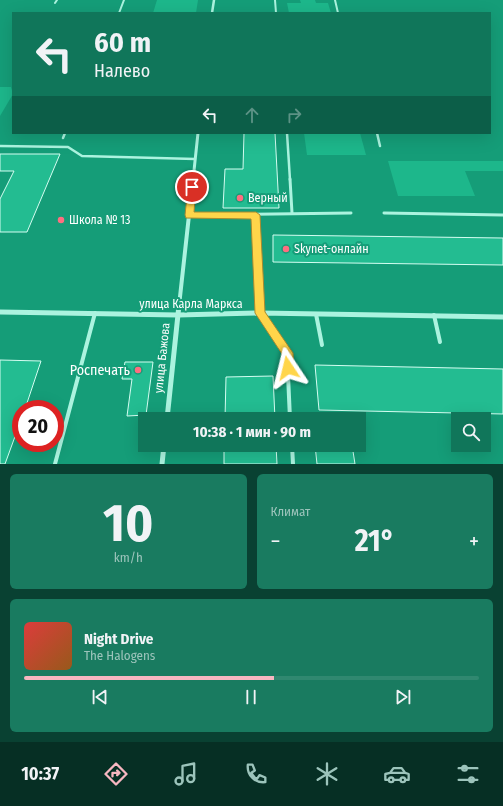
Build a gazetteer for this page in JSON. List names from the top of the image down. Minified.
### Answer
{"streets":{"street":["улица Карла Маркса","улица Бажова"]},"crossings":[["улица Карла Маркса","улица Бажова"]],"places":["Верный","Школа № 13","Skynet-онлайн","Роспечать"],"page":{"turn":["60 m","Налево"],"limit":"20","trip":"10:38 · 1 мин · 90 m","tile":[["10","km/h"],"Климат"],"heat":["−","21°","+"],"song":["Night Drive","The Halogens"],"tabs":"10:37"}}
